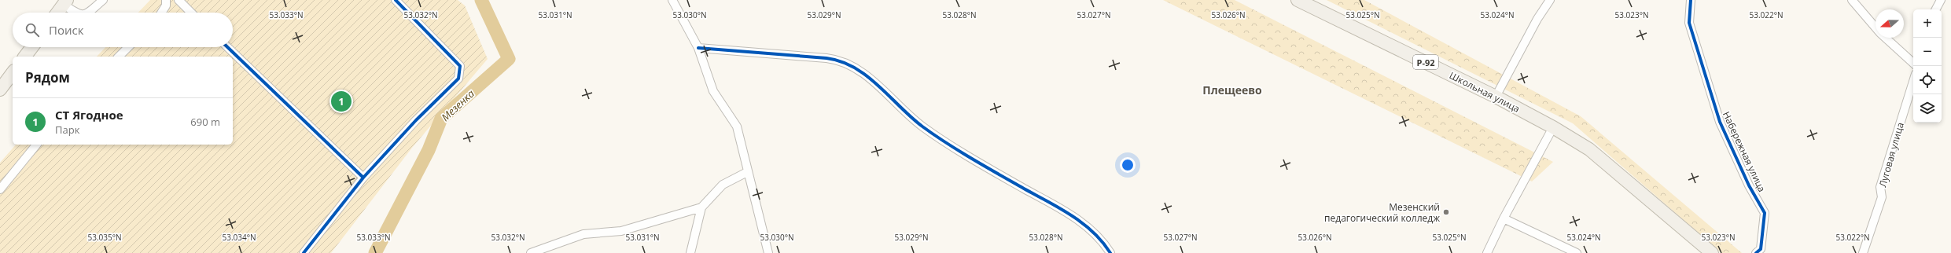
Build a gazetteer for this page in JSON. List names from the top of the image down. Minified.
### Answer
{"streets":{"main road":["Р-92","Школьная улица"],"street":["Набережная улица","Луговая улица"]},"crossings":[["Р-92","Школьная улица"]],"districts":["Плещеево"],"water":["Мезенка"],"places":["Мезенский педагогический колледж"],"north":"left","page":{"map_buttons":["+","−"],"search":"Поиск","heading":"Рядом","pins":"1","list":[{"mark":"1","name":"СТ Ягодное","note":"Парк","value":"690 m"}]},"coordinates":["53.029°N","53.027°N","53.024°N","53.022°N","53.033°N","53.032°N","53.031°N","53.030°N","53.028°N","53.026°N","53.025°N","53.023°N","53.035°N","53.034°N"]}
